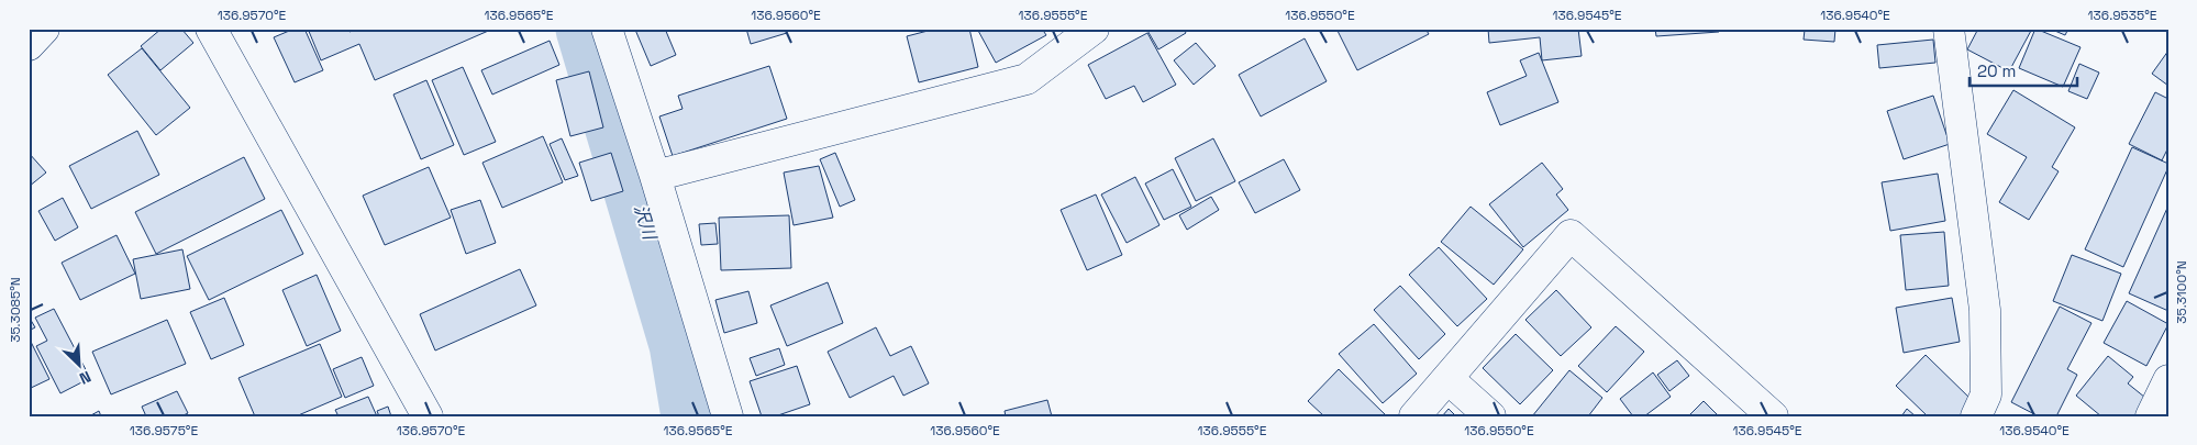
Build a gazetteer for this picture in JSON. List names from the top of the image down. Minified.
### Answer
{"water":["沢川"],"scale_bar":"20 m","north":"bottom right","coordinates":["136.9570°E","136.9565°E","136.9560°E","136.9555°E","136.9550°E","136.9545°E","136.9540°E","136.9535°E","35.3100°N","35.3085°N","136.9575°E"]}
